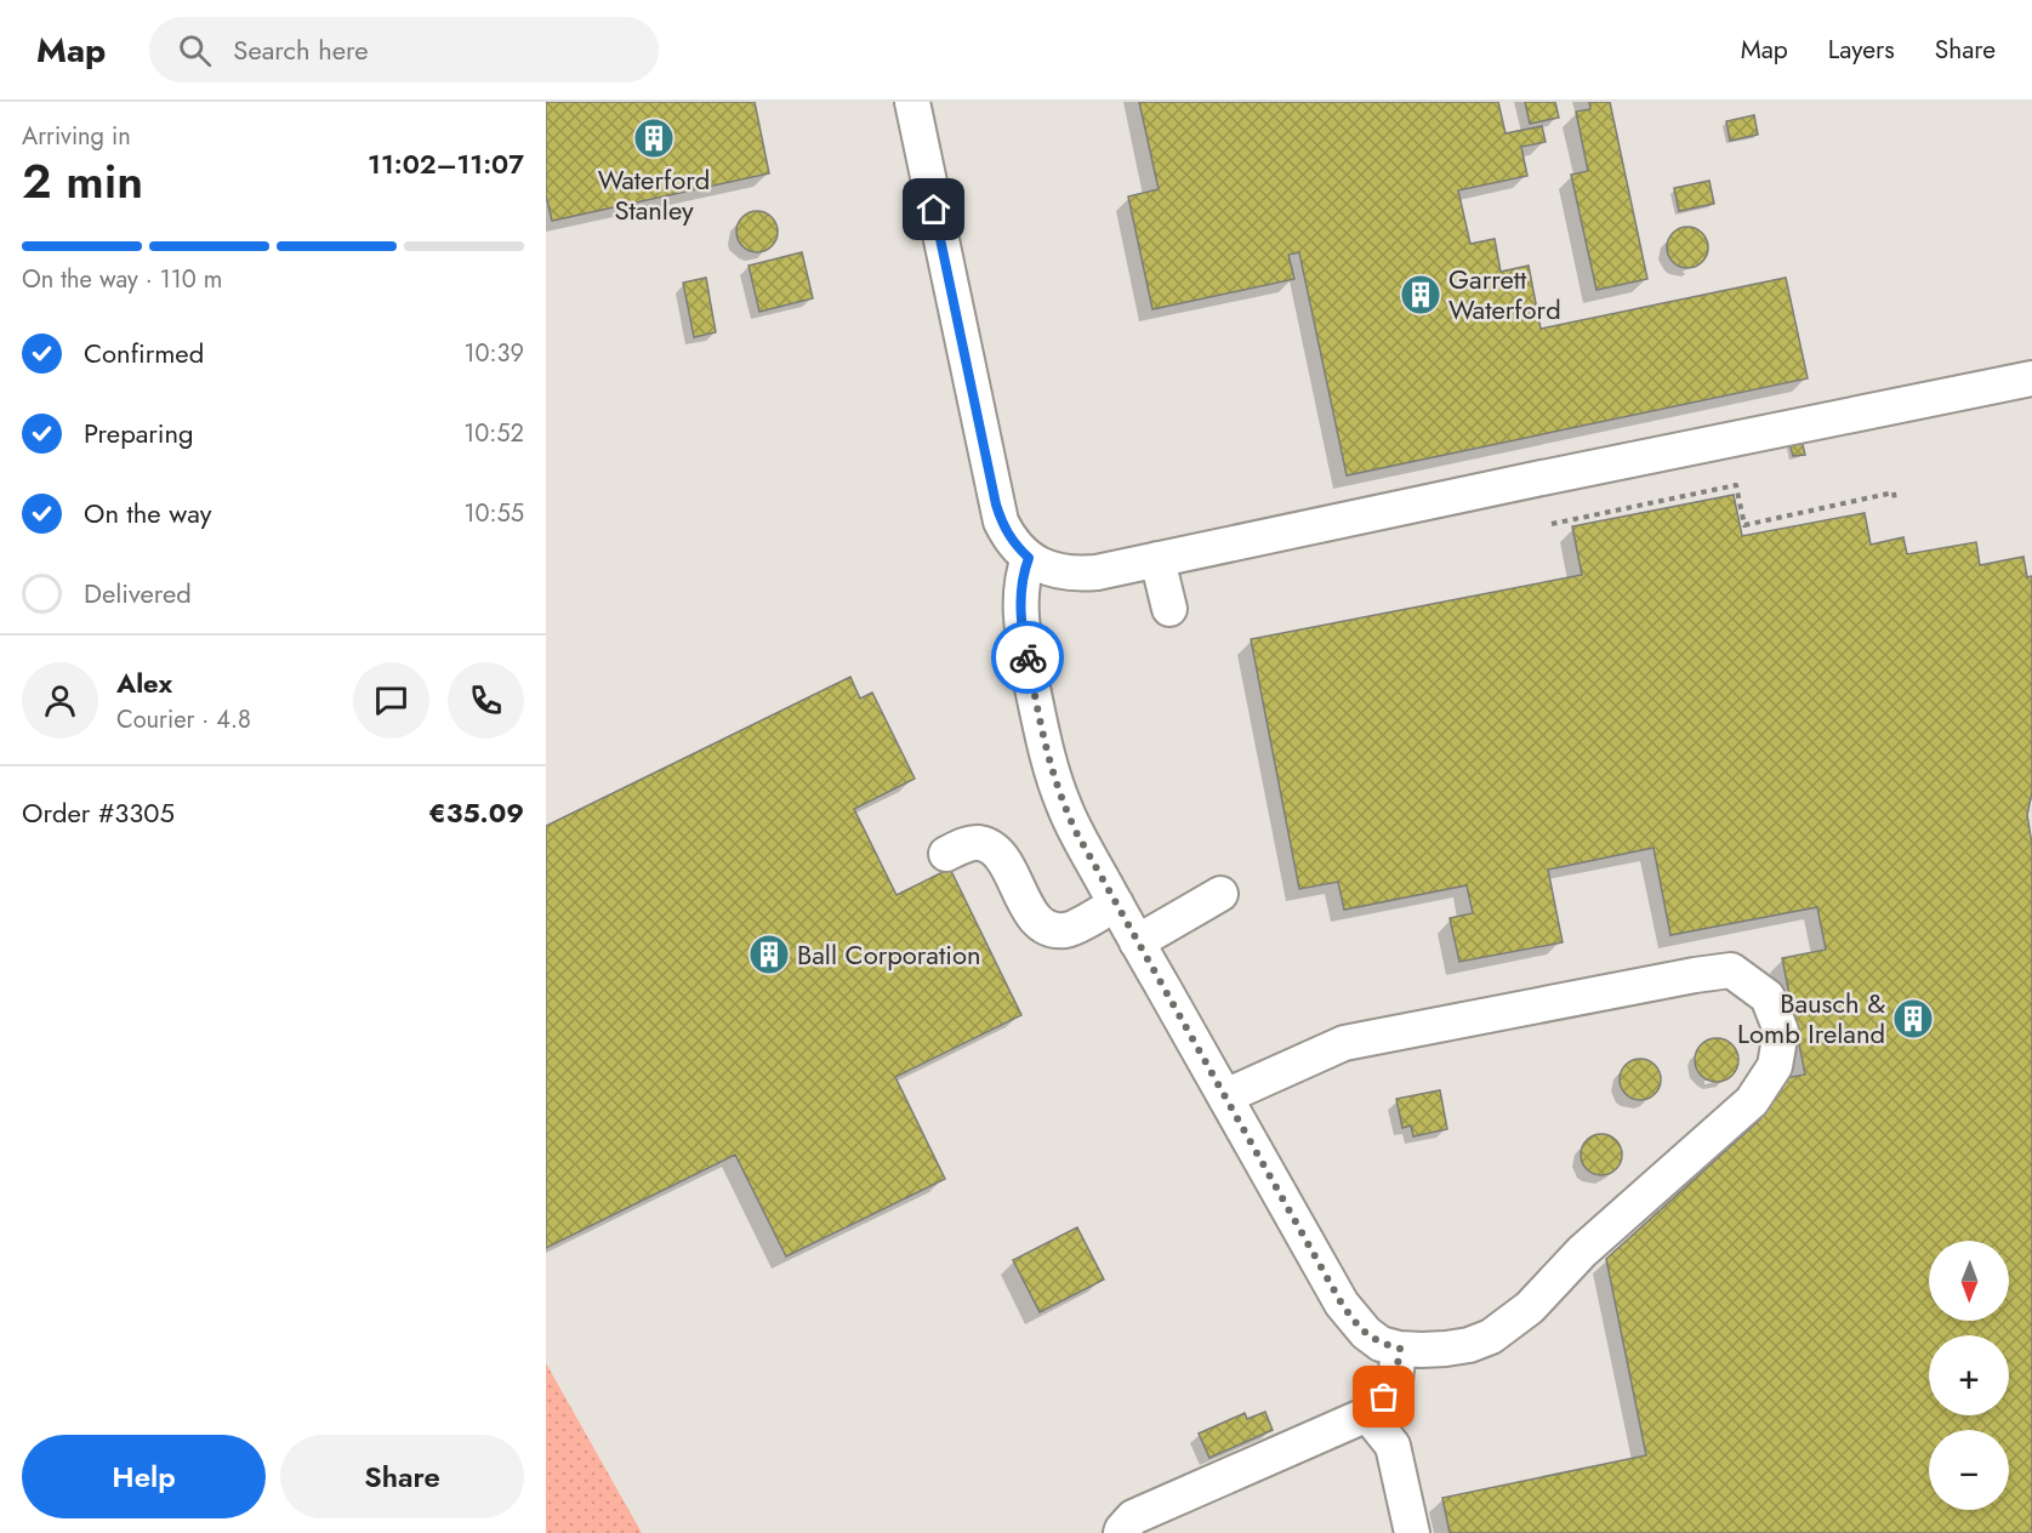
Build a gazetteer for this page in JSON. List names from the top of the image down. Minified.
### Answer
{"places":{"building":["Waterford Stanley","Garrett Waterford","Ball Corporation","Bausch & Lomb Ireland"]},"north":"bottom","page":{"header":"Map","search":"Search here","nav":["Map","Layers","Share"],"heading":["2 min","Arriving in","11:02–11:07"],"panel":["Alex","Courier · 4.8","Order #3305","€35.09"],"bar":"On the way · 110 m","list":[["Confirmed","10:39"],["Preparing","10:52"],["On the way","10:55"],"Delivered"],"map_buttons":["+","−"],"buttons":["Help","Share"]}}
